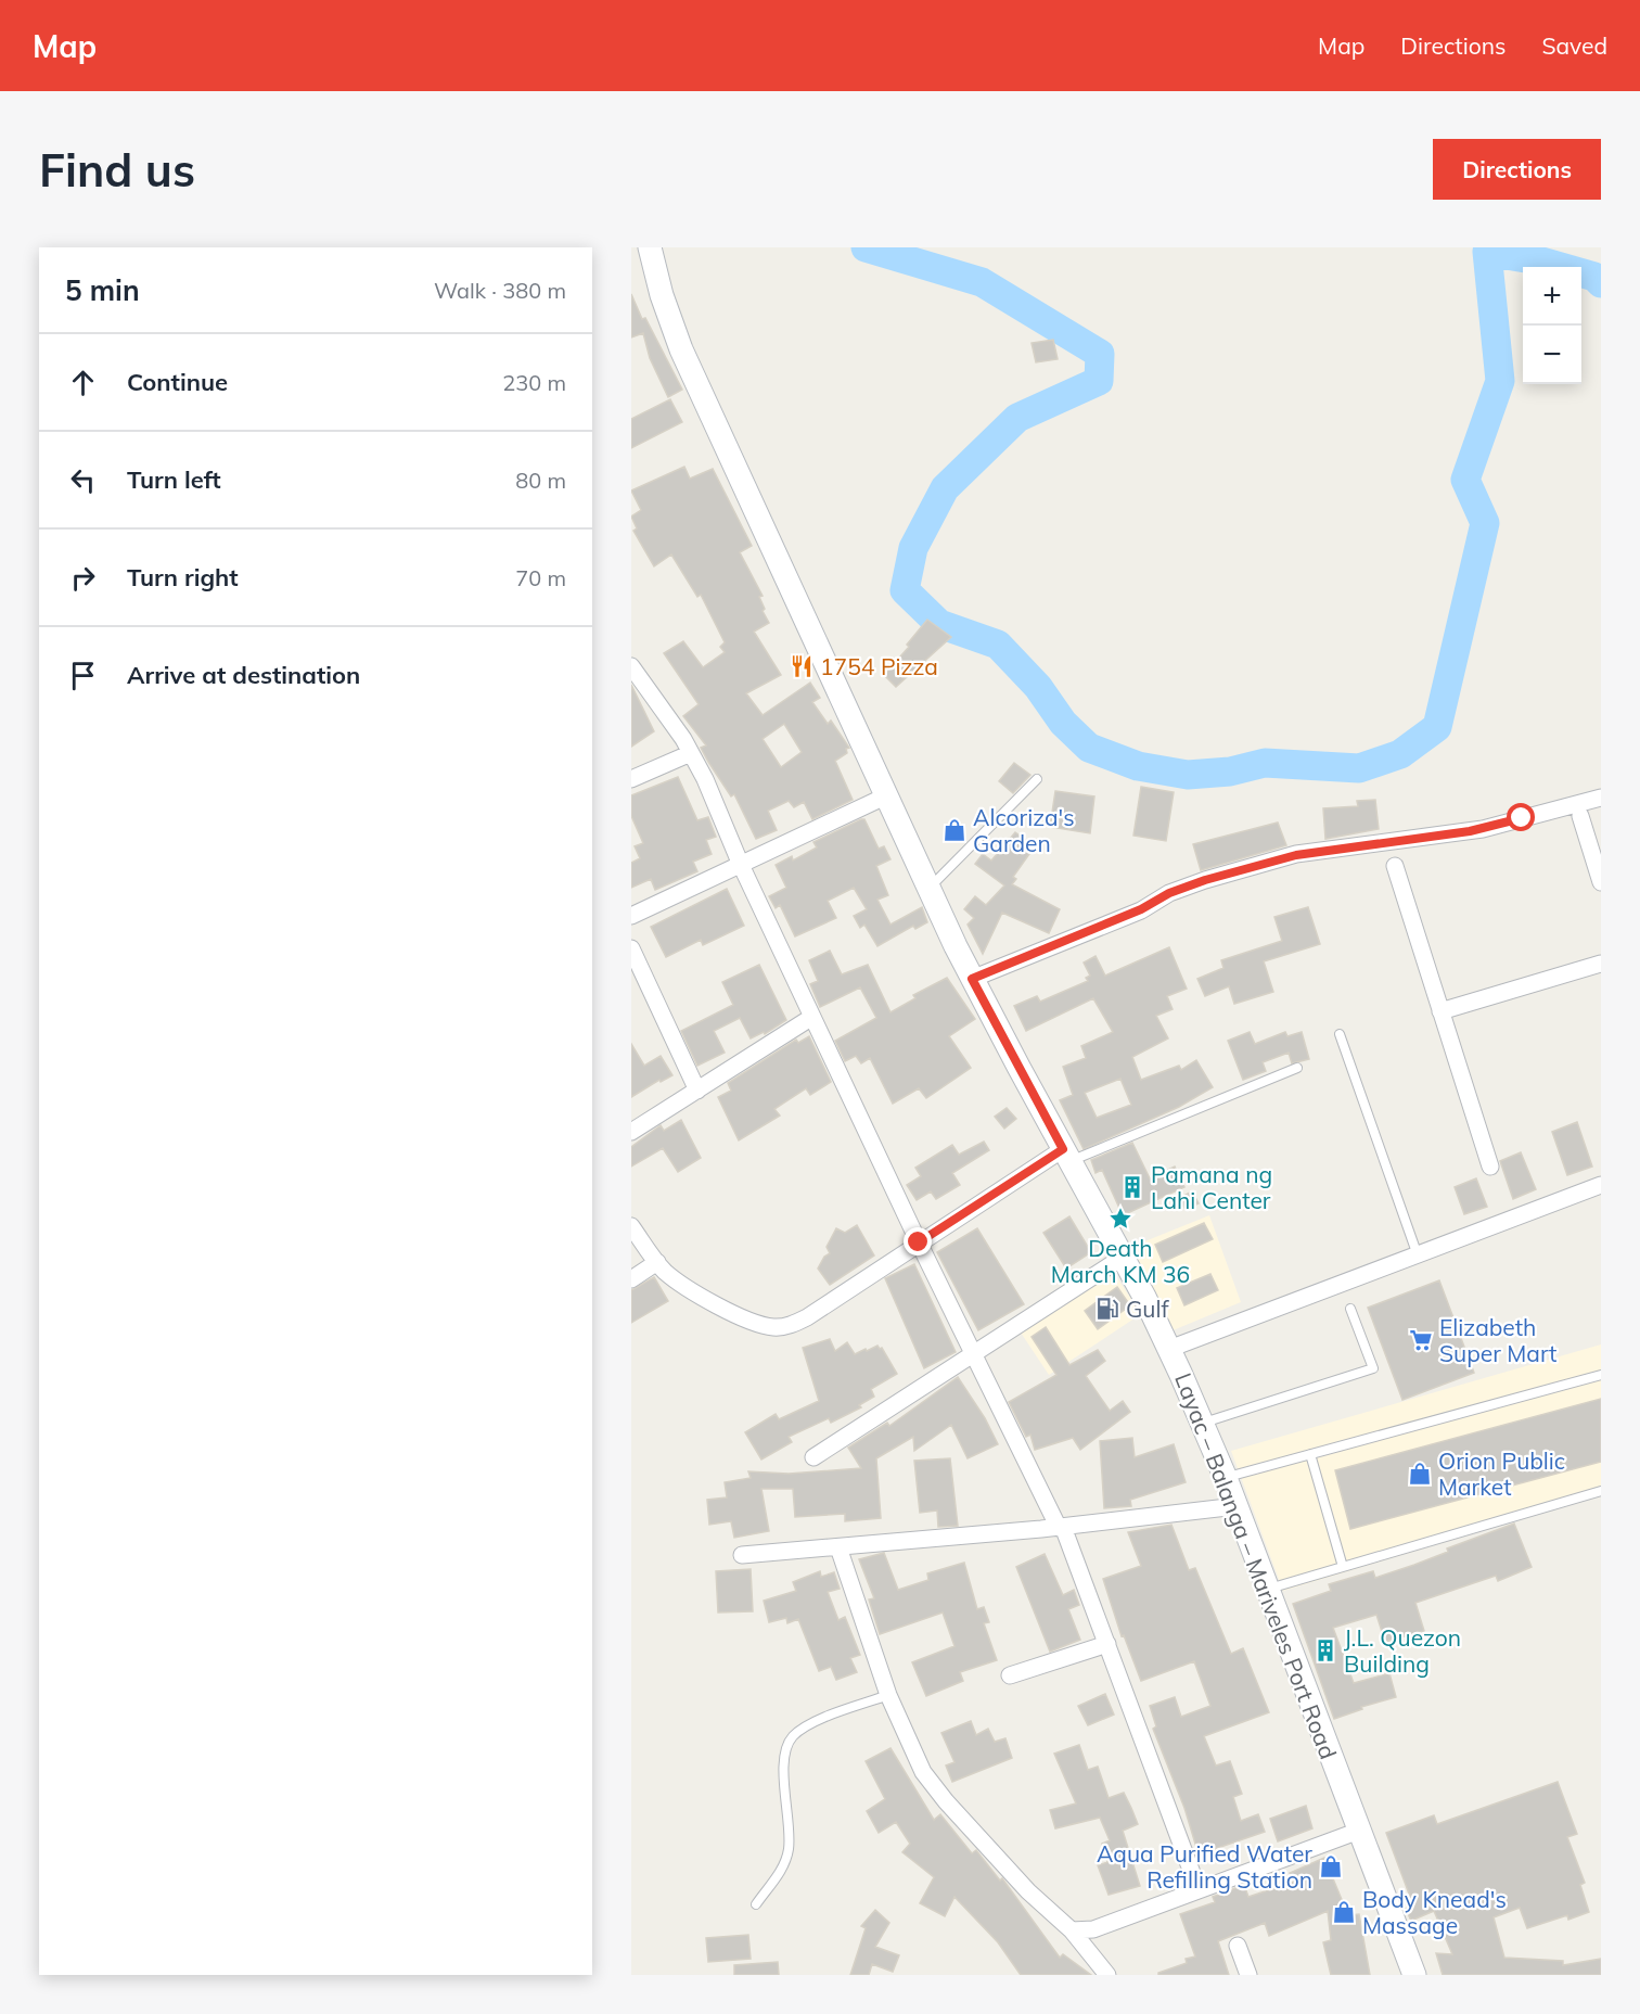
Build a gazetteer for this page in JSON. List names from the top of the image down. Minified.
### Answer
{"streets":{"main road":["Layac – Balanga – Mariveles Port Road"]},"places":{"restaurant":["1754 Pizza"],"shop":["Alcoriza's Garden","Orion Public Market","Aqua Purified Water Refilling Station","Body Knead's Massage"],"building":["Pamana ng Lahi Center","J.L. Quezon Building"],"place":["Death March KM 36"],"fuel station":["Gulf"],"supermarket":["Elizabeth Super Mart"]},"page":{"header":"Map","nav":["Map","Directions","Saved"],"buttons":"Directions","title":"Find us","heading":["5 min","Walk · 380 m"],"map_buttons":["+","−"],"list":[["Continue","230 m"],["Turn left","80 m"],["Turn right","70 m"],"Arrive at destination"]}}
